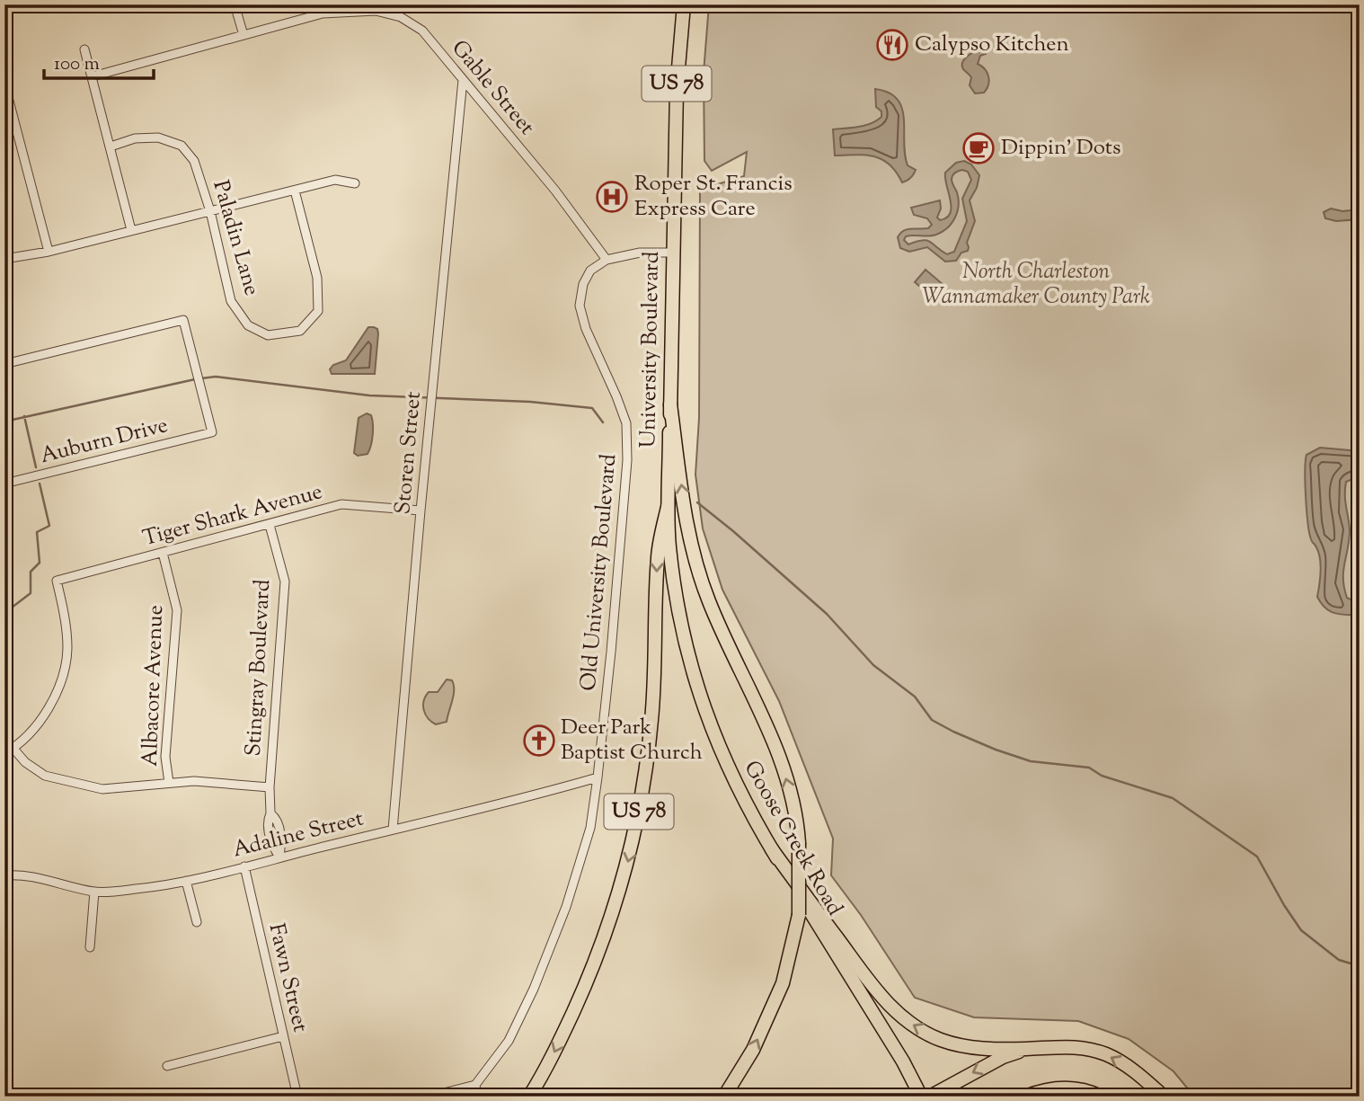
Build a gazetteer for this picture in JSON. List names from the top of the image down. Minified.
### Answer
{"streets":{"main road":["US 78","University Boulevard","Goose Creek Road"],"street":["Gable Street","Paladin Lane","Auburn Drive","Storen Street","Tiger Shark Avenue","Old University Boulevard","Stingray Boulevard","Albacore Avenue","Adaline Street","Fawn Street"]},"crossings":[["US 78","University Boulevard"],["US 78","Goose Creek Road"],["Gable Street","Storen Street"],["Gable Street","Old University Boulevard"],["University Boulevard","Goose Creek Road"],["Storen Street","Tiger Shark Avenue"],["Storen Street","Adaline Street"],["Tiger Shark Avenue","Stingray Boulevard"],["Tiger Shark Avenue","Albacore Avenue"],["Old University Boulevard","Adaline Street"],["Stingray Boulevard","Adaline Street"],["Adaline Street","Fawn Street"]],"parks":["North Charleston Wannamaker County Park"],"places":{"restaurant":["Calypso Kitchen"],"cafe":["Dippin' Dots"],"hospital":["Roper St. Francis Express Care"],"church":["Deer Park Baptist Church"]},"scale_bar":"100 m"}
